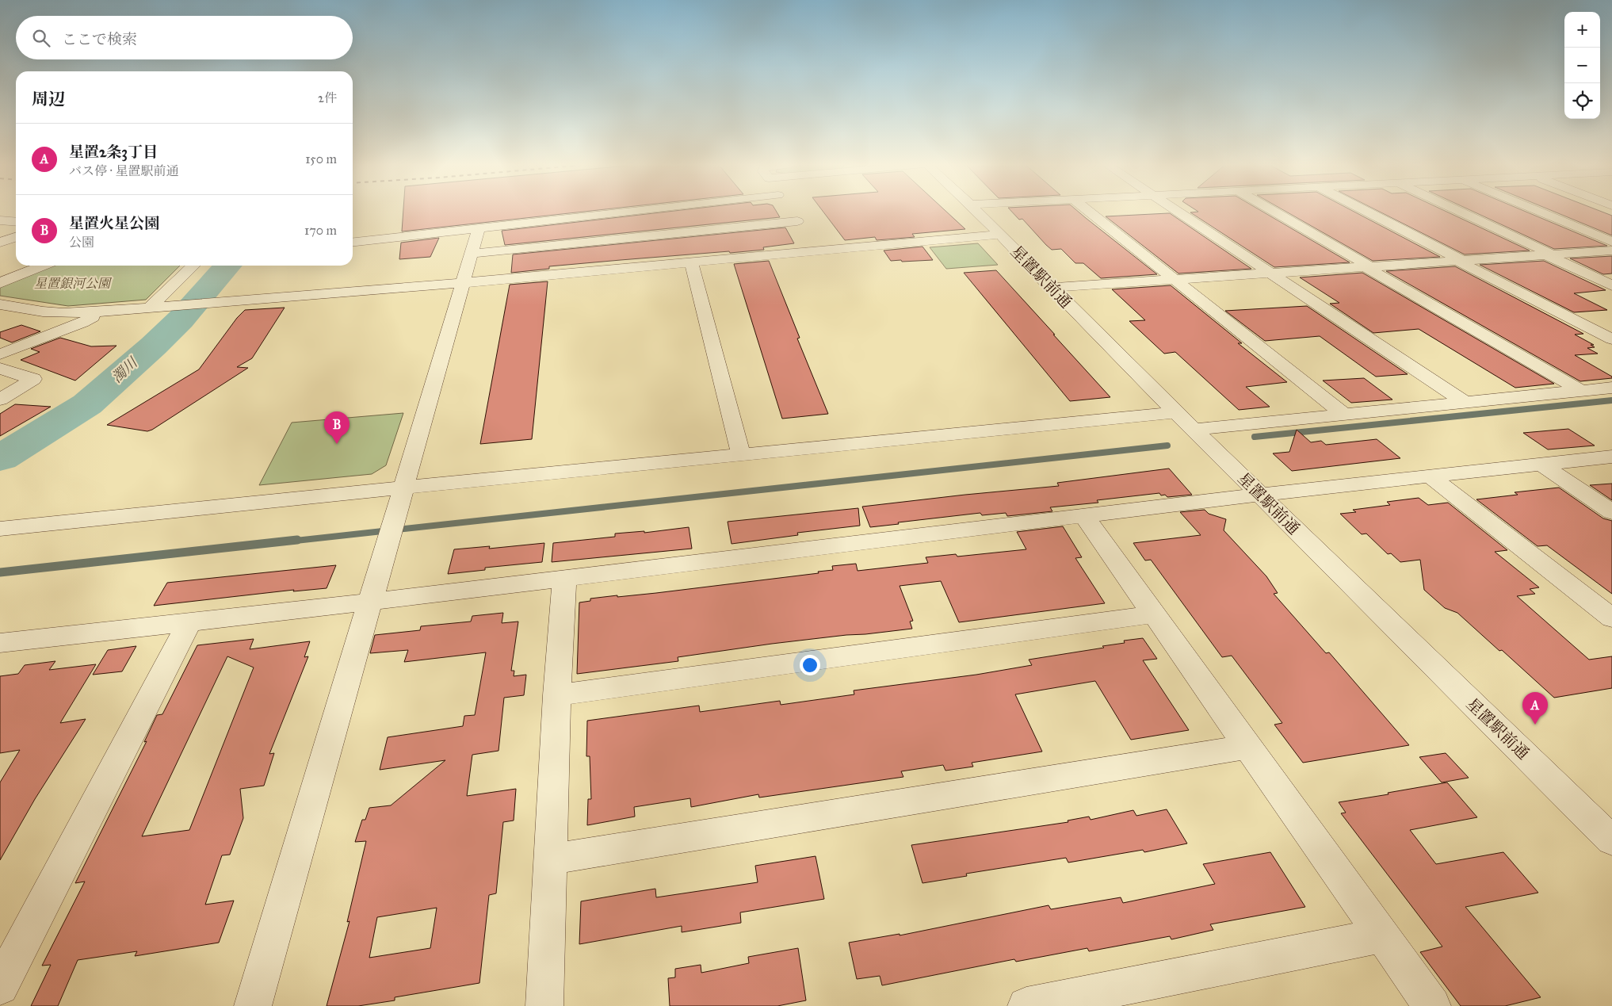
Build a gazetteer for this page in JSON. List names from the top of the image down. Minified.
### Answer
{"streets":{"street":["星置駅前通"]},"water":["濁川"],"parks":["星置銀河公園"],"page":{"map_buttons":["+","−"],"search":"ここで検索","heading":["周辺","2件"],"list":[{"mark":"A","name":"星置2条3丁目","note":"バス停 · 星置駅前通","value":"150 m"},{"mark":"B","name":"星置火星公園","note":"公園","value":"170 m"}],"pins":["B","A"]}}
